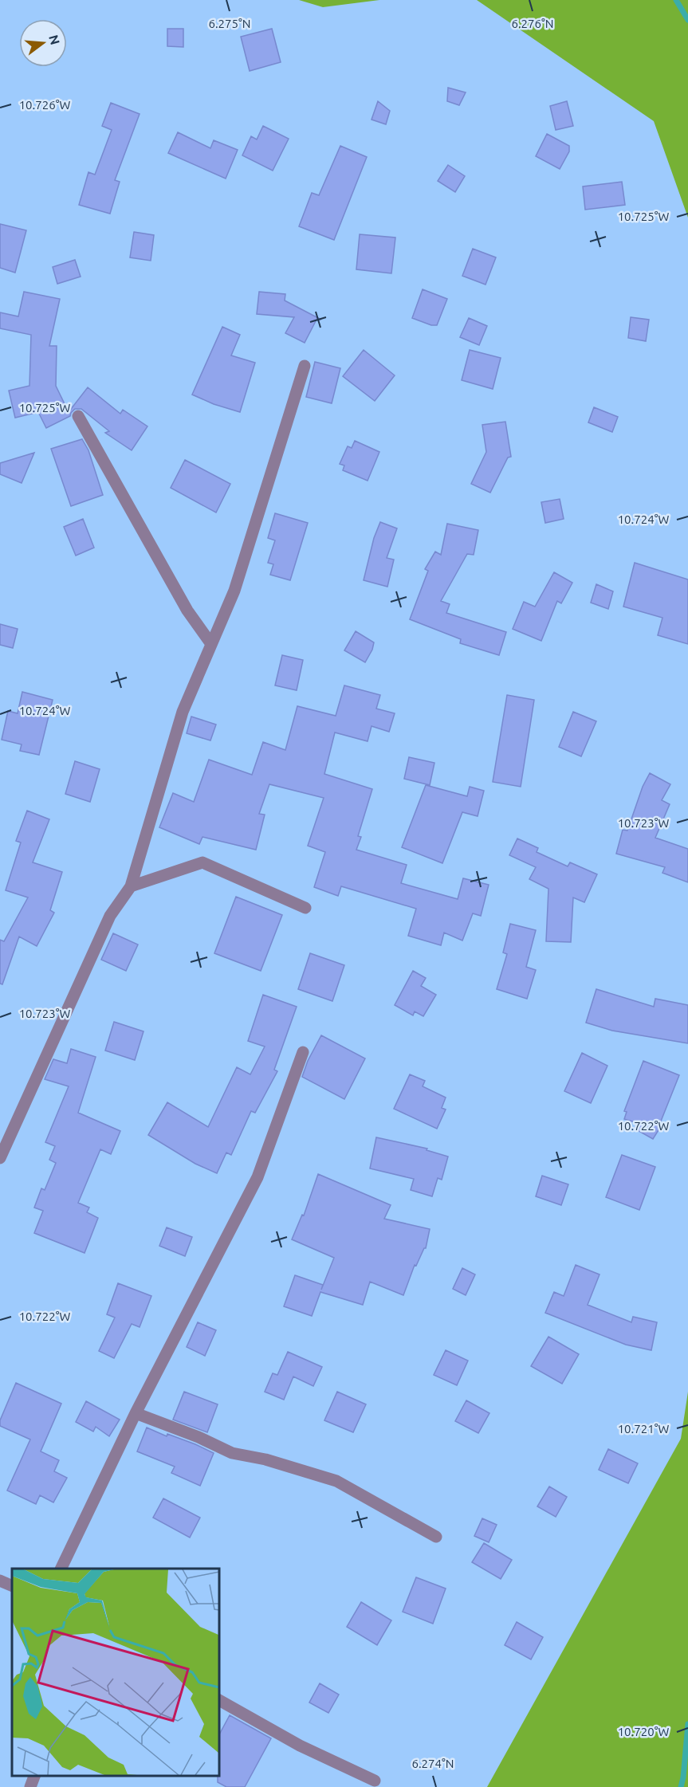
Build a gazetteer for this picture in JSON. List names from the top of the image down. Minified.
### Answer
{"north":"right","coordinates":["6.275°N","6.276°N","10.726°W","10.725°W","10.724°W","10.723°W","10.722°W","10.721°W","10.720°W","6.274°N"]}
